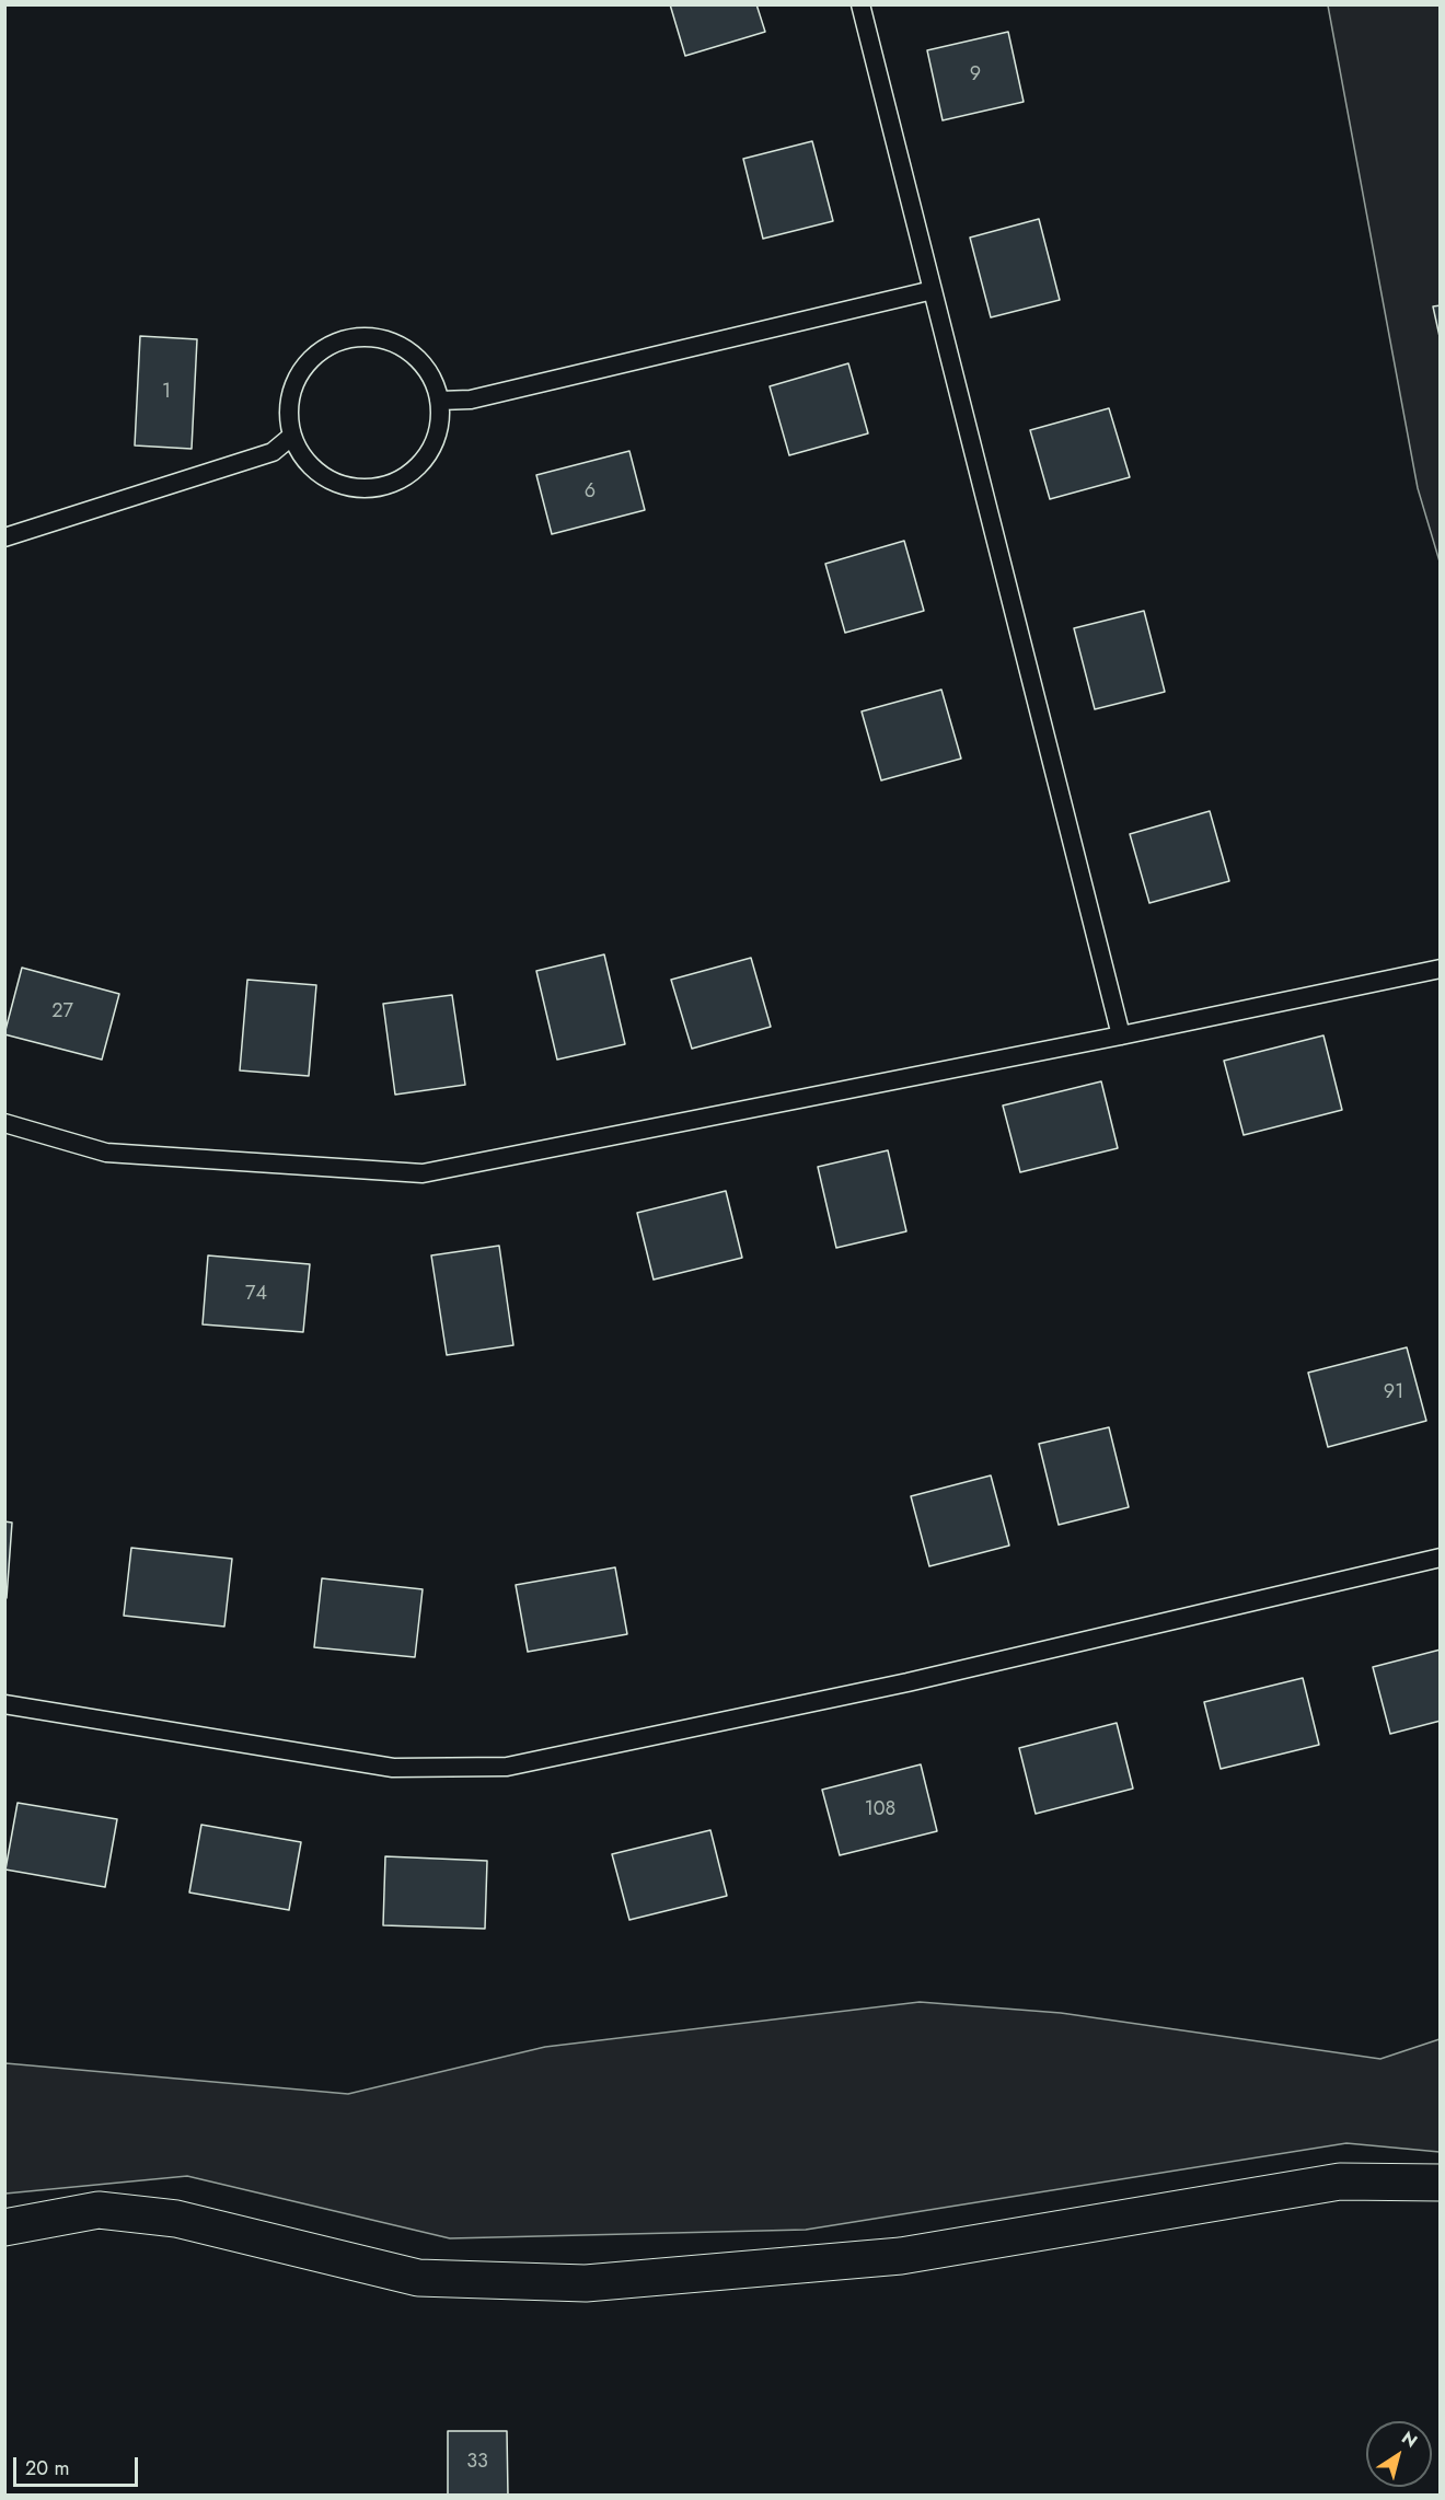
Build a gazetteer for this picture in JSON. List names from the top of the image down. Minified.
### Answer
{"house_numbers":["9","1","6","27","74","91","108","33"],"scale_bar":"20 m","north":"top right"}
